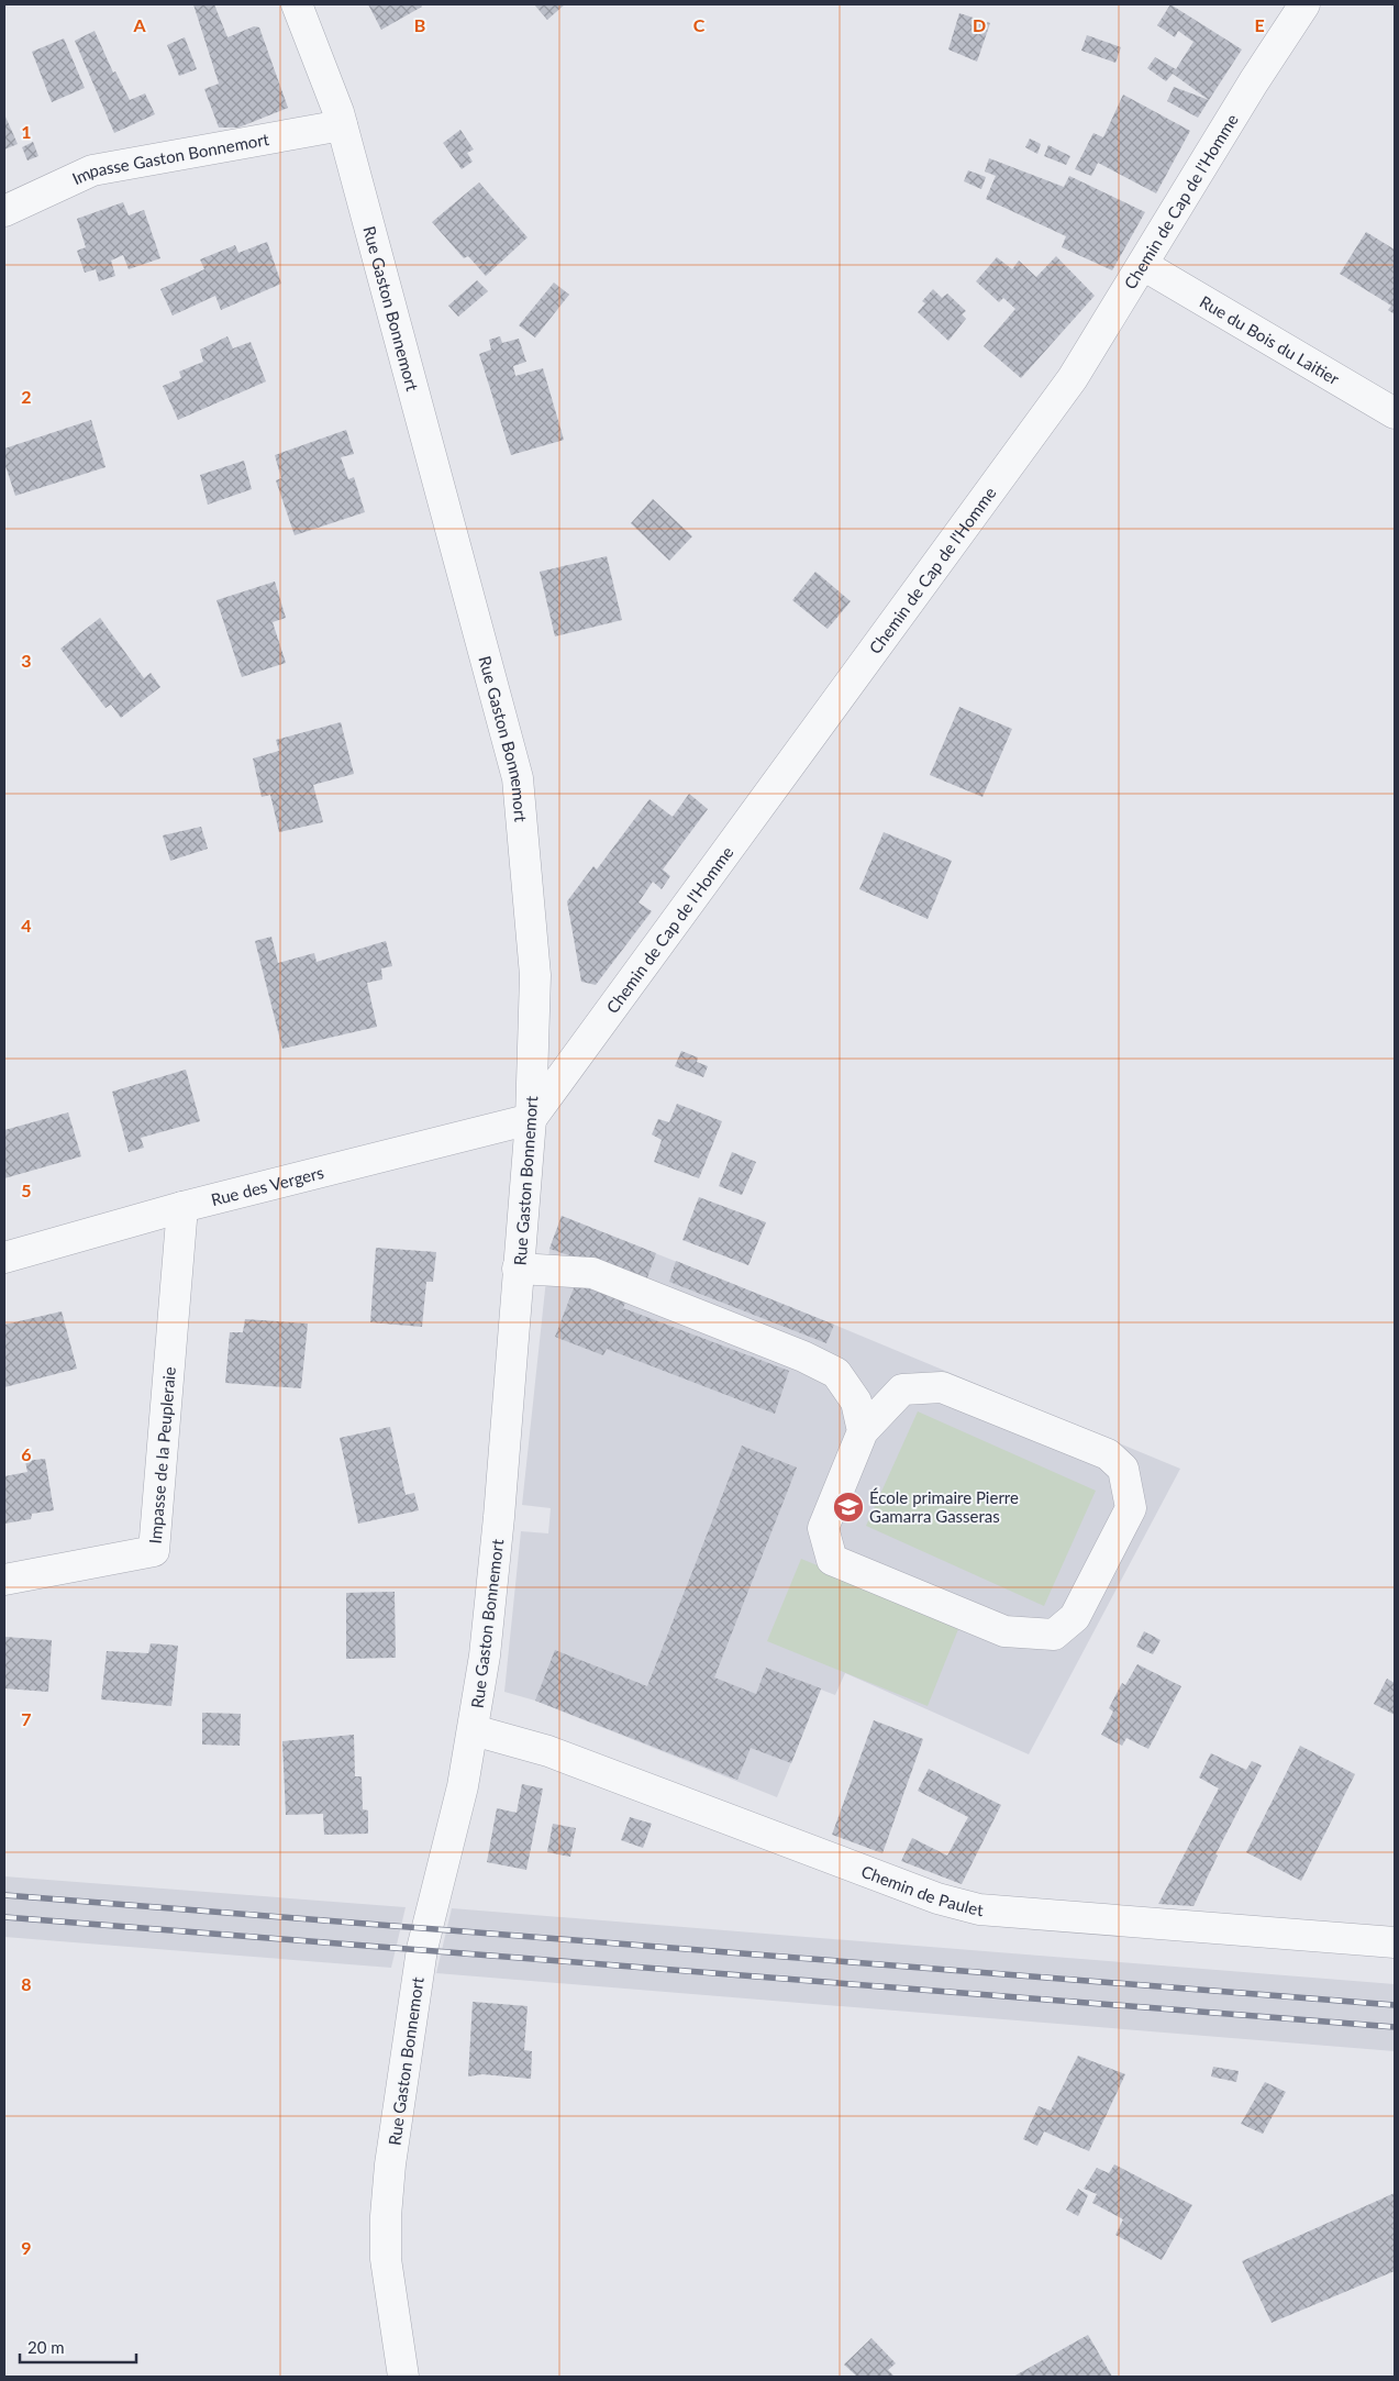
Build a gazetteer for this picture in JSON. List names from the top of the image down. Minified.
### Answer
{"streets":{"street":["Impasse Gaston Bonnemort","Chemin de Cap de l'Homme","Rue Gaston Bonnemort","Rue du Bois du Laitier","Rue des Vergers","Impasse de la Peupleraie","Chemin de Paulet"]},"crossings":[["Impasse Gaston Bonnemort","Rue Gaston Bonnemort"],["Chemin de Cap de l'Homme","Rue Gaston Bonnemort"],["Chemin de Cap de l'Homme","Rue du Bois du Laitier"],["Chemin de Cap de l'Homme","Rue des Vergers"],["Rue Gaston Bonnemort","Rue des Vergers"],["Rue Gaston Bonnemort","Chemin de Paulet"],["Rue des Vergers","Impasse de la Peupleraie"]],"places":{"school or university":["École primaire Pierre Gamarra Gasseras"]},"scale_bar":"20 m","grid":{"columns":["A","B","C","D","E"],"rows":["1","2","3","4","5","6","7","8","9"]}}
